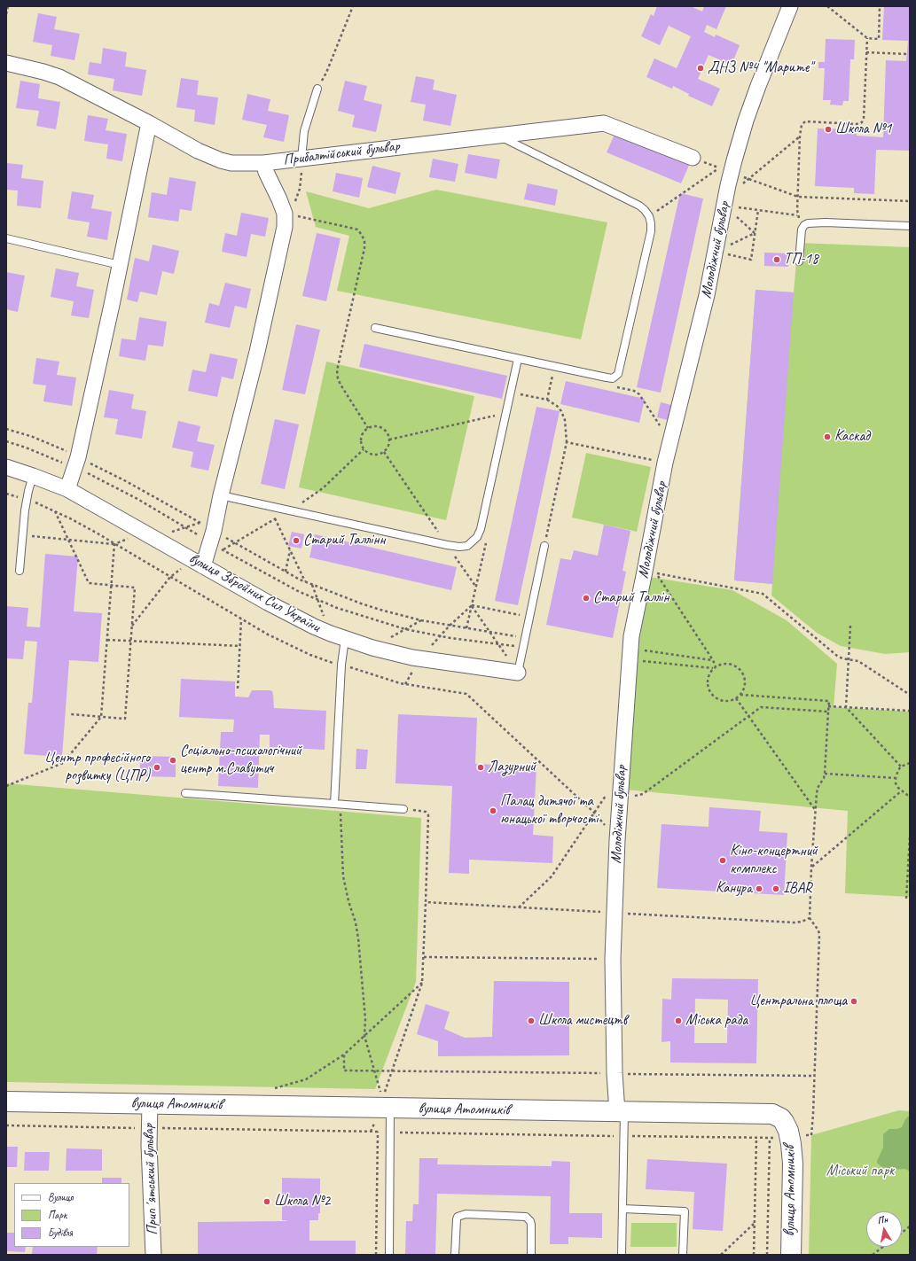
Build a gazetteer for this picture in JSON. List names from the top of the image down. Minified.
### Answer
{"streets":{"street":["Прибалтійський бульвар","Молодіжний бульвар","вулиця Збройних Сил України","вулиця Атомників","Припʼятський бульвар"]},"crossings":[["Молодіжний бульвар","вулиця Атомників"],["вулиця Атомників","Припʼятський бульвар"]],"parks":["Міський парк"],"places":["ДНЗ №4 ''Марите\"","Школа №1","ТП-18","Каскад","Старий Таллінн","Старий Таллін","Соціально-психологічний центр м.Славутич","Центр професійного розвитку (ЦПР)","Лазурний","Палац дитячої та юнацької творчості","Кіно-концертний комплекс","Канура","IBAR","Центральна площа","Школа мистецтв","Міська рада","Школа №2"],"legend":["Вулиця","Парк","Будівля"],"north":"top"}
